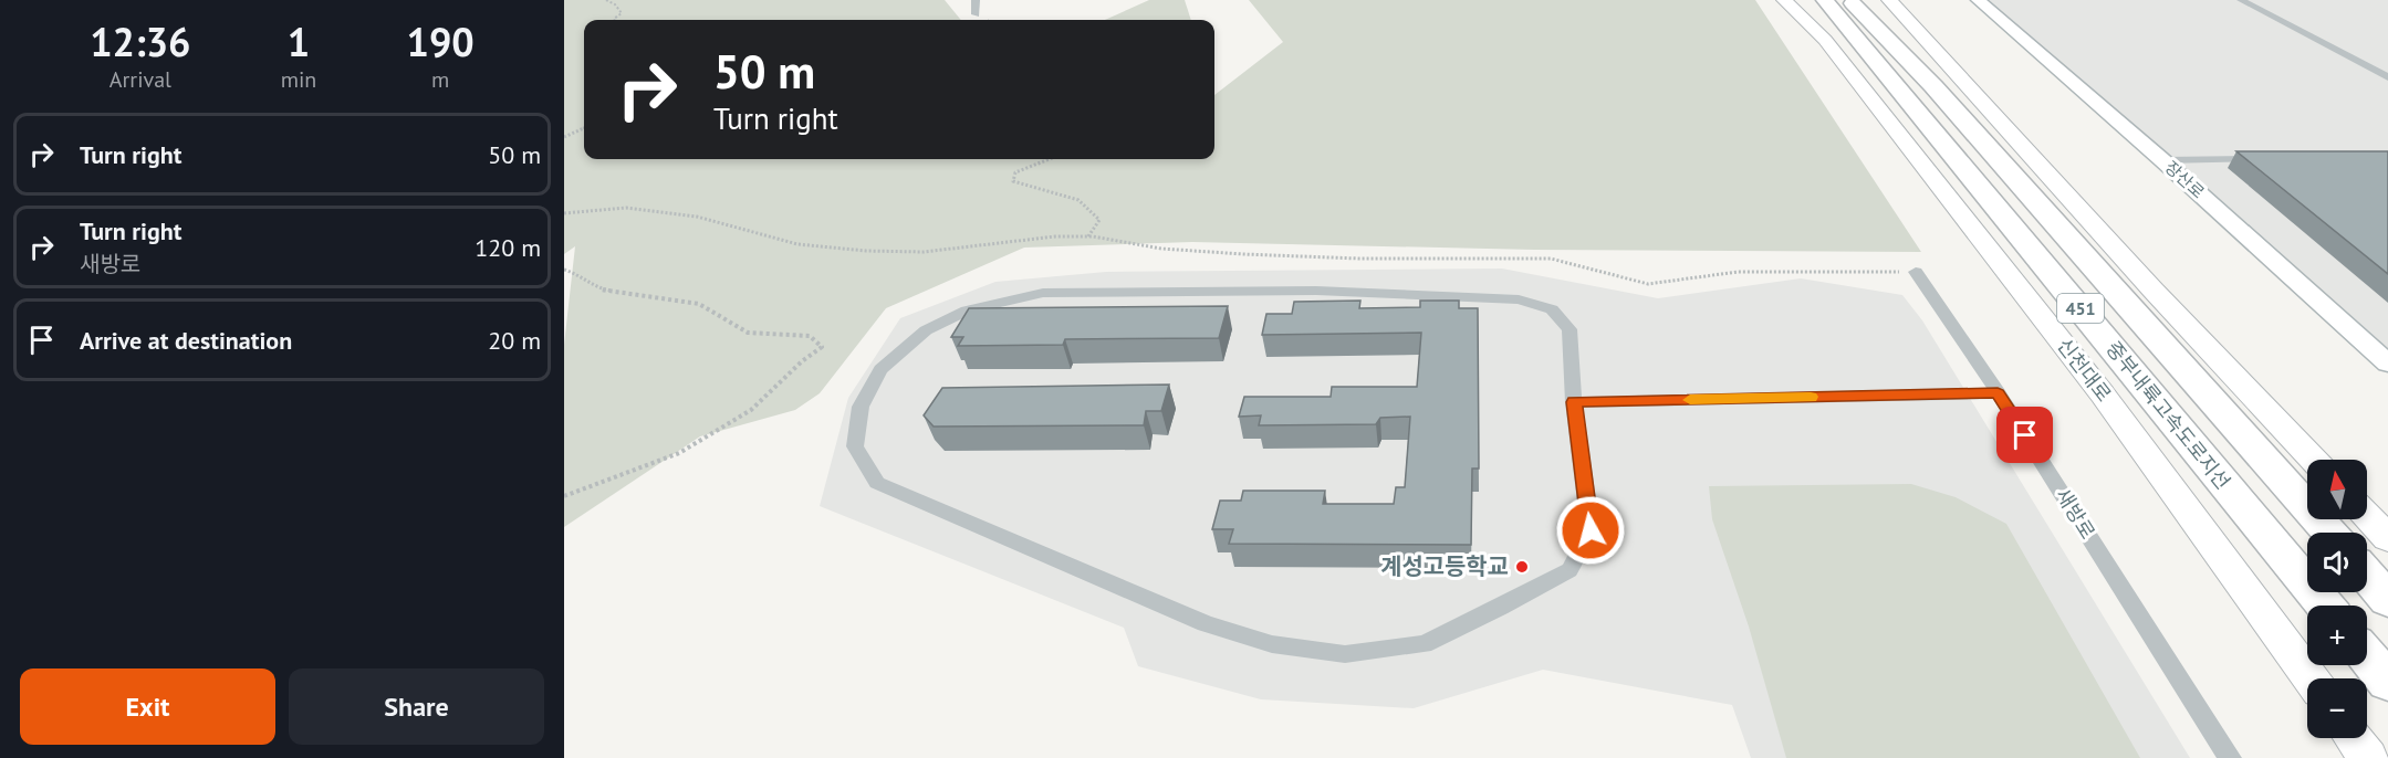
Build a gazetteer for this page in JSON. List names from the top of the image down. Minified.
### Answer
{"streets":{"highway":["451","신천대로","중부내륙고속도로지선"],"main road":["장산로"],"street":["새방로"]},"places":["계성고등학교"],"north":"top","page":{"eta":["12:36","Arrival","1","min","190","m"],"turn":["50 m","Turn right"],"list":[{"name":"Turn right","value":"50 m"},{"name":"Turn right","note":"새방로","value":"120 m"},{"name":"Arrive at destination","value":"20 m"}],"map_buttons":["+","−"],"buttons":["Exit","Share"]}}
